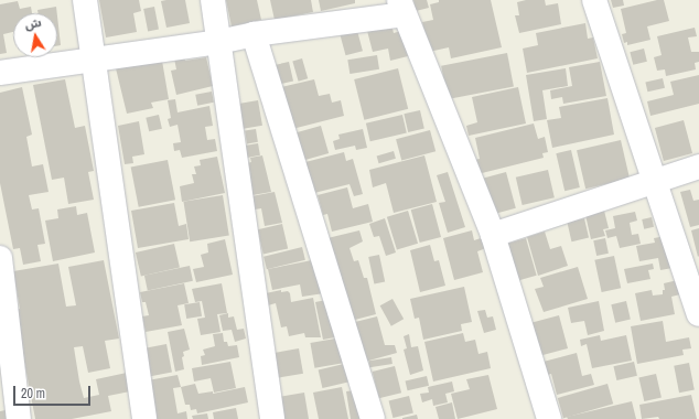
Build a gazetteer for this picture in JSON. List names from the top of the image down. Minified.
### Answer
{"scale_bar":"20 m","north":"top"}
